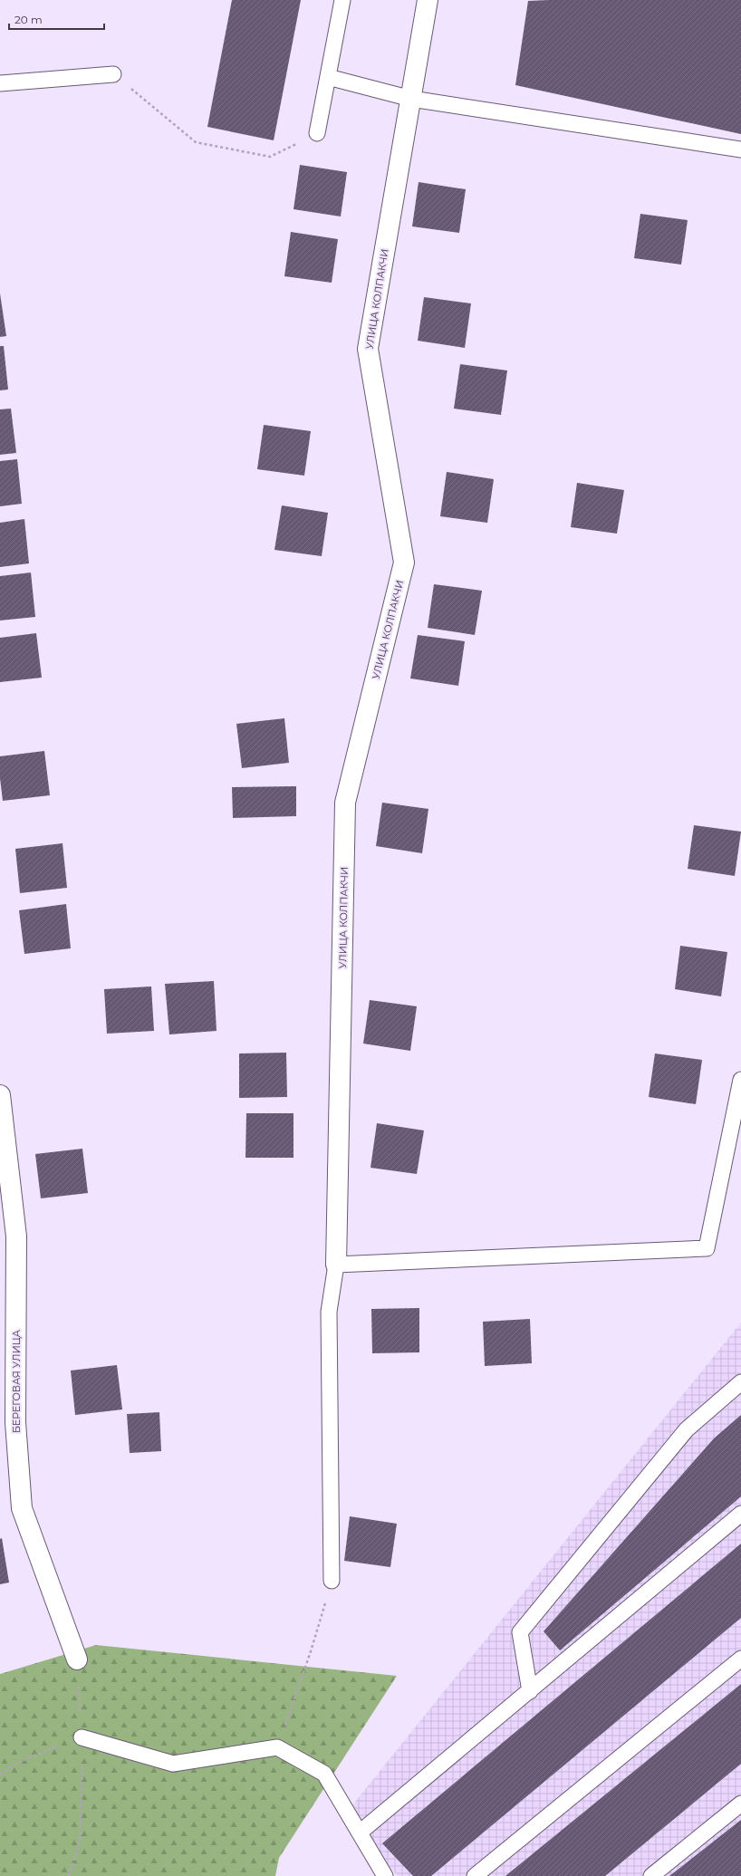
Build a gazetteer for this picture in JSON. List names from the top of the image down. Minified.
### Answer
{"streets":{"street":["УЛИЦА КОЛПАКЧИ","БЕРЕГОВАЯ УЛИЦА"]},"scale_bar":"20 m"}
